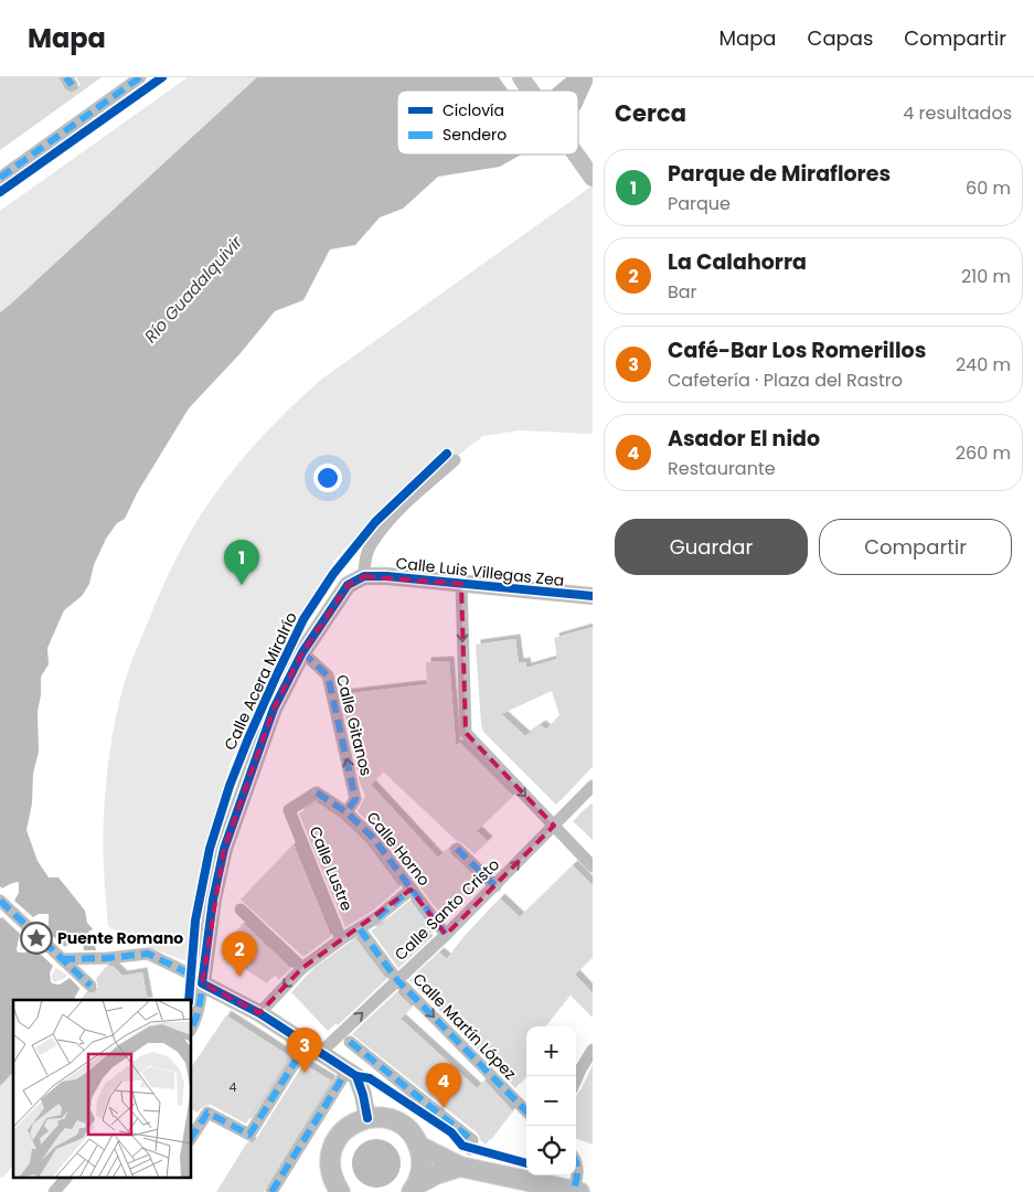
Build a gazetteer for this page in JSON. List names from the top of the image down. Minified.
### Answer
{"streets":{"street":["Calle Luis Villegas Zea","Calle Gitanos","Calle Horno","Calle Lustre","Calle Santo Cristo","Calle Martín López"],"cycle path":["Calle Acera Miralrío"]},"crossings":[["Calle Gitanos","Calle Horno"],["Calle Horno","Calle Lustre"],["Calle Horno","Calle Santo Cristo"],["Calle Santo Cristo","Calle Martín López"]],"one_way":["Calle Gitanos"],"water":["Río Guadalquivir"],"places":{"place":["Puente Romano"]},"house_numbers":["4"],"legend":["Ciclovía","Sendero"],"page":{"header":"Mapa","nav":["Mapa","Capas","Compartir"],"heading":["Cerca","4 resultados"],"list":[{"mark":"1","name":"Parque de Miraflores","note":"Parque","value":"60 m"},{"mark":"2","name":"La Calahorra","note":"Bar","value":"210 m"},{"mark":"3","name":"Café-Bar Los Romerillos","note":"Cafetería · Plaza del Rastro","value":"240 m"},{"mark":"4","name":"Asador El nido","note":"Restaurante","value":"260 m"}],"buttons":["Guardar","Compartir"],"pins":["1","2","3","4"],"map_buttons":["+","−"]}}
